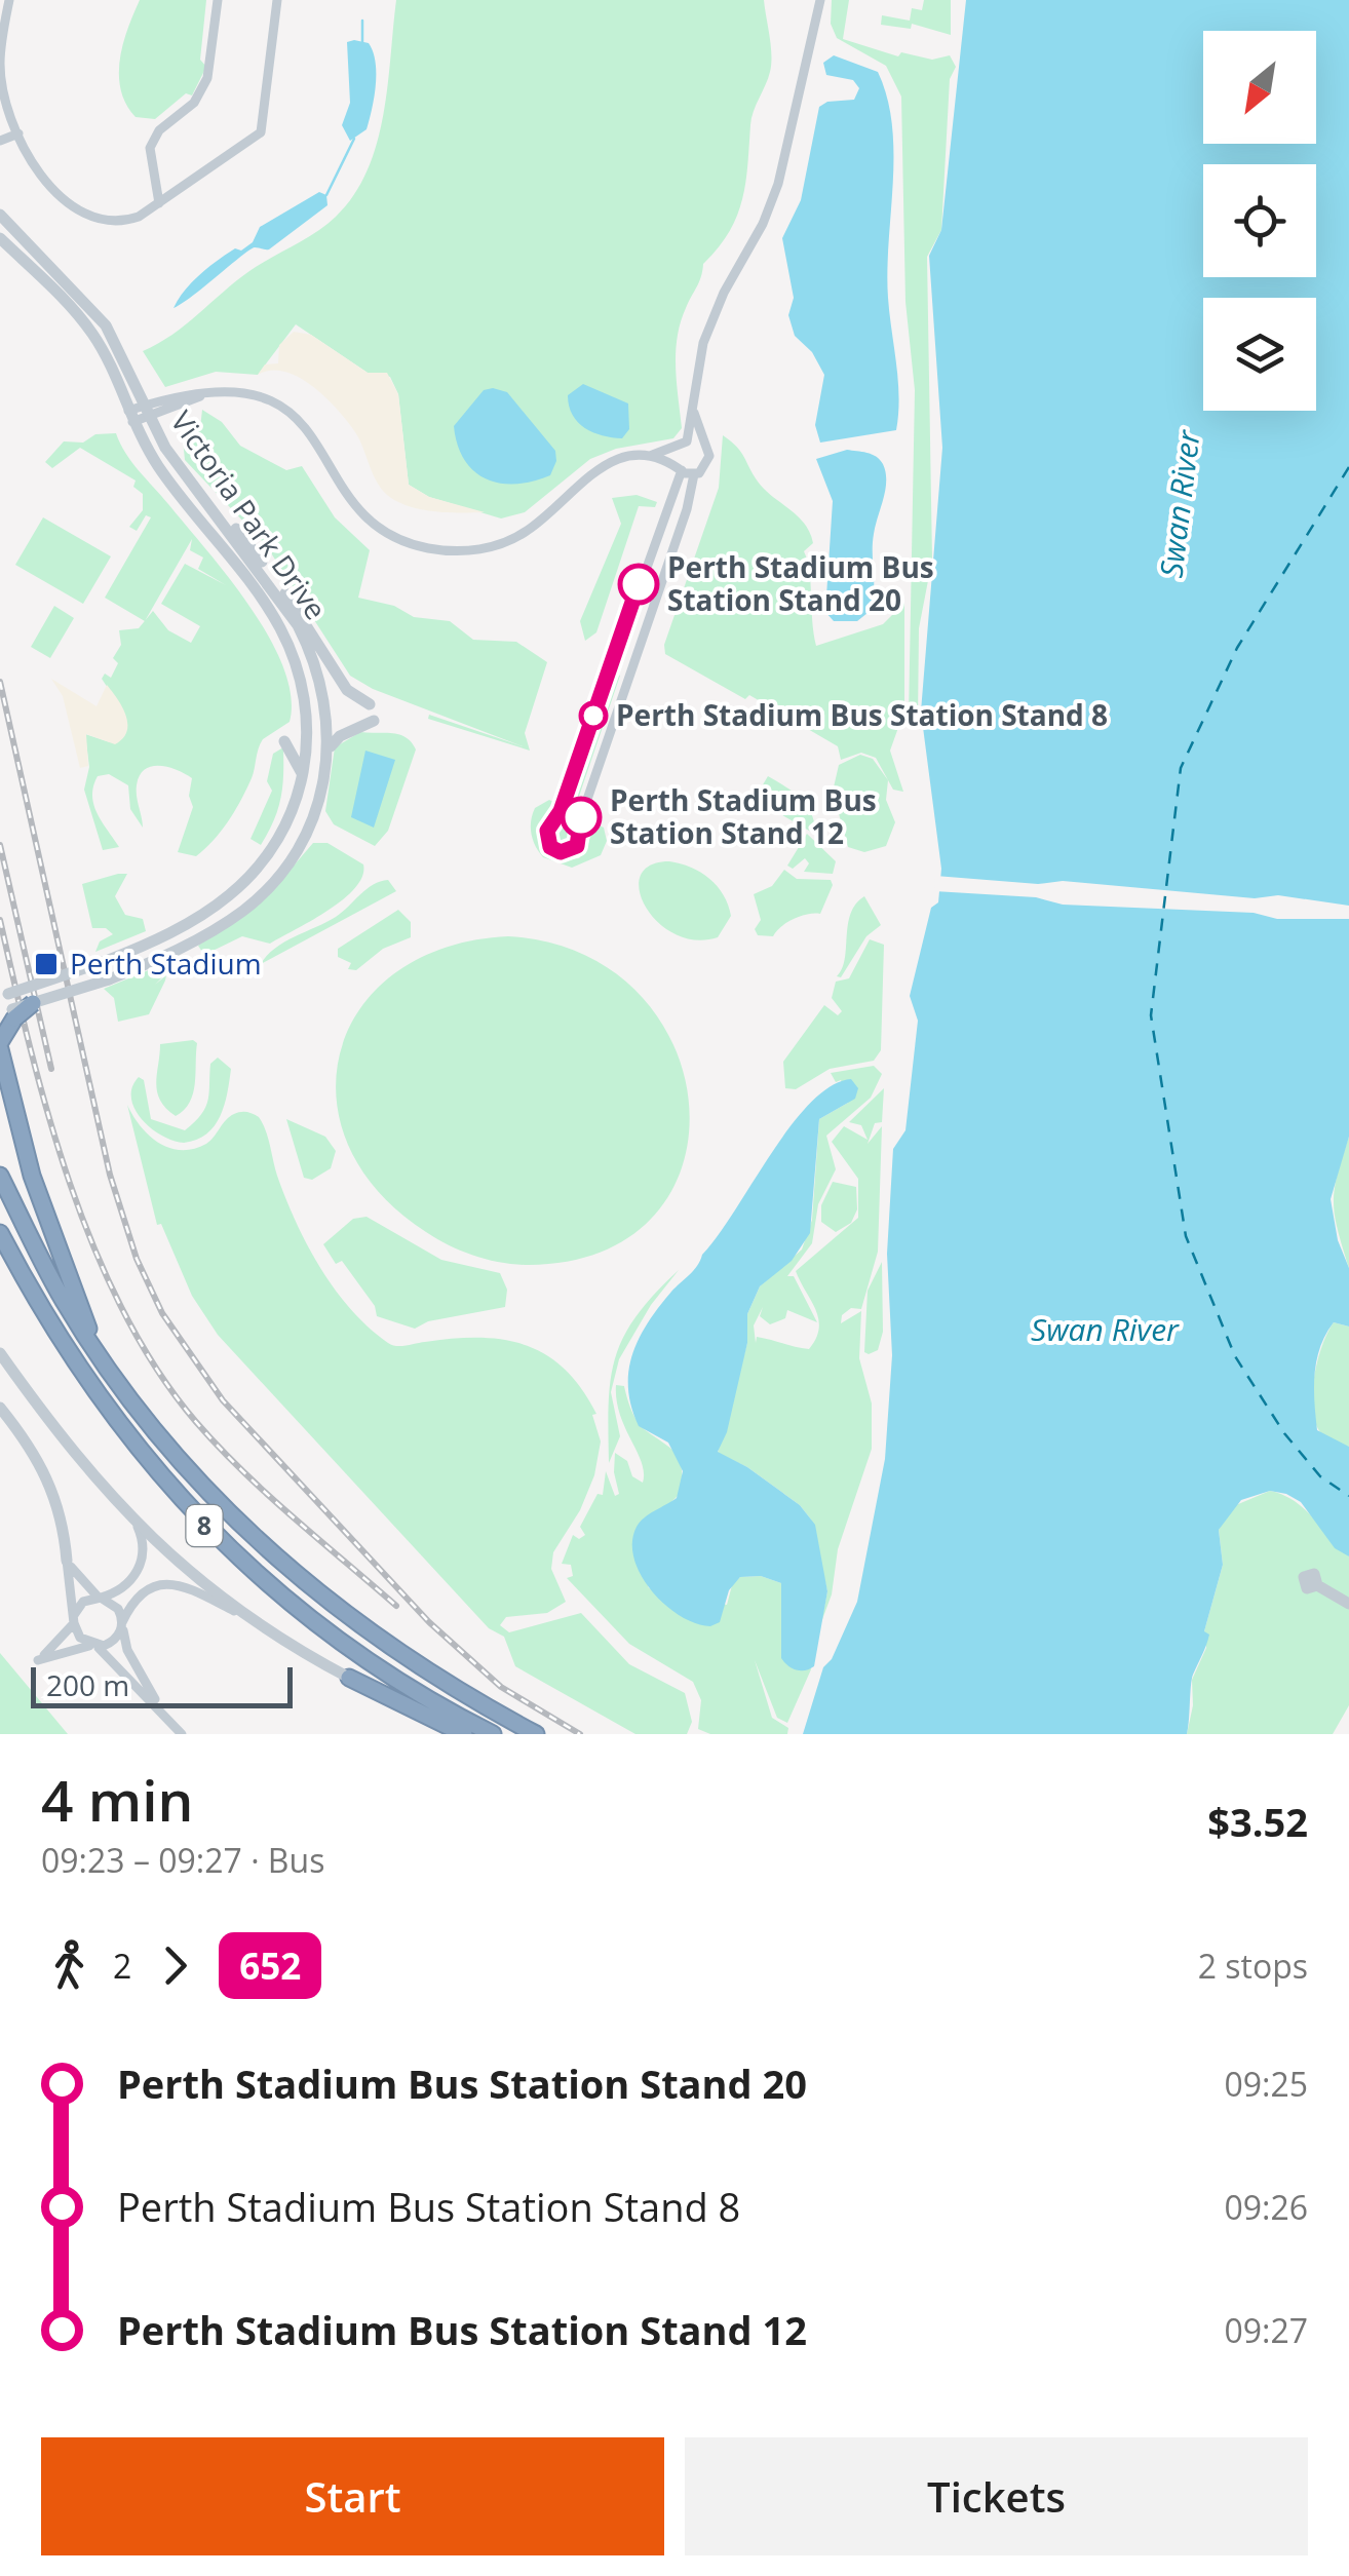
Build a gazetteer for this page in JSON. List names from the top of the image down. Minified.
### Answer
{"streets":{"highway":["8"],"street":["Victoria Park Drive"]},"water":["Swan River"],"places":{"other":["Perth Stadium Bus Station Stand 20","Perth Stadium Bus Station Stand 8","Perth Stadium Bus Station Stand 12"],"transit":["Perth Stadium"]},"lines":["bus line 652"],"scale_bar":"200 m","north":"bottom left","page":{"scale":"200 m","heading":["4 min","09:23 – 09:27 · Bus","$3.52"],"legs":["2","652","2 stops"],"list":[{"name":"Perth Stadium Bus Station Stand 20","value":"09:25"},{"name":"Perth Stadium Bus Station Stand 8","value":"09:26"},{"name":"Perth Stadium Bus Station Stand 12","value":"09:27"}],"buttons":["Start","Tickets"]}}
